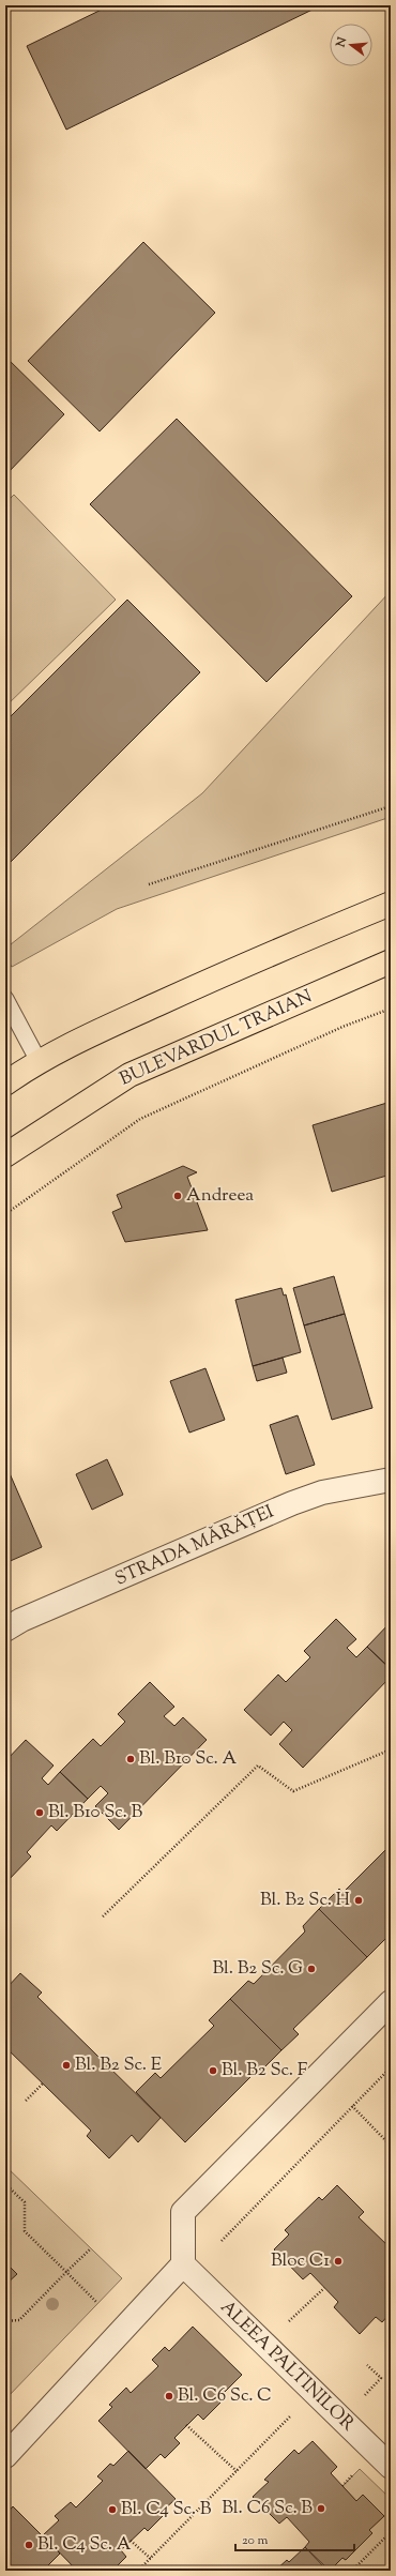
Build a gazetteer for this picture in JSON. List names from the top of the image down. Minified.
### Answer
{"streets":{"main road":["BULEVARDUL TRAIAN"],"street":["STRADA MĂRĂȚEI","ALEEA PALTINILOR"]},"places":["Andreea","Bl. B10 Sc. A","Bl. B10 Sc. B","Bl. B2 Sc. H","Bl. B2 Sc. G","Bl. B2 Sc. E","Bl. B2 Sc. F","Bloc C1","Bl. C6 Sc. C","Bl. C6 Sc. B","Bl. C4 Sc. B","Bl. C4 Sc. A"],"scale_bar":"20 m","north":"left"}
